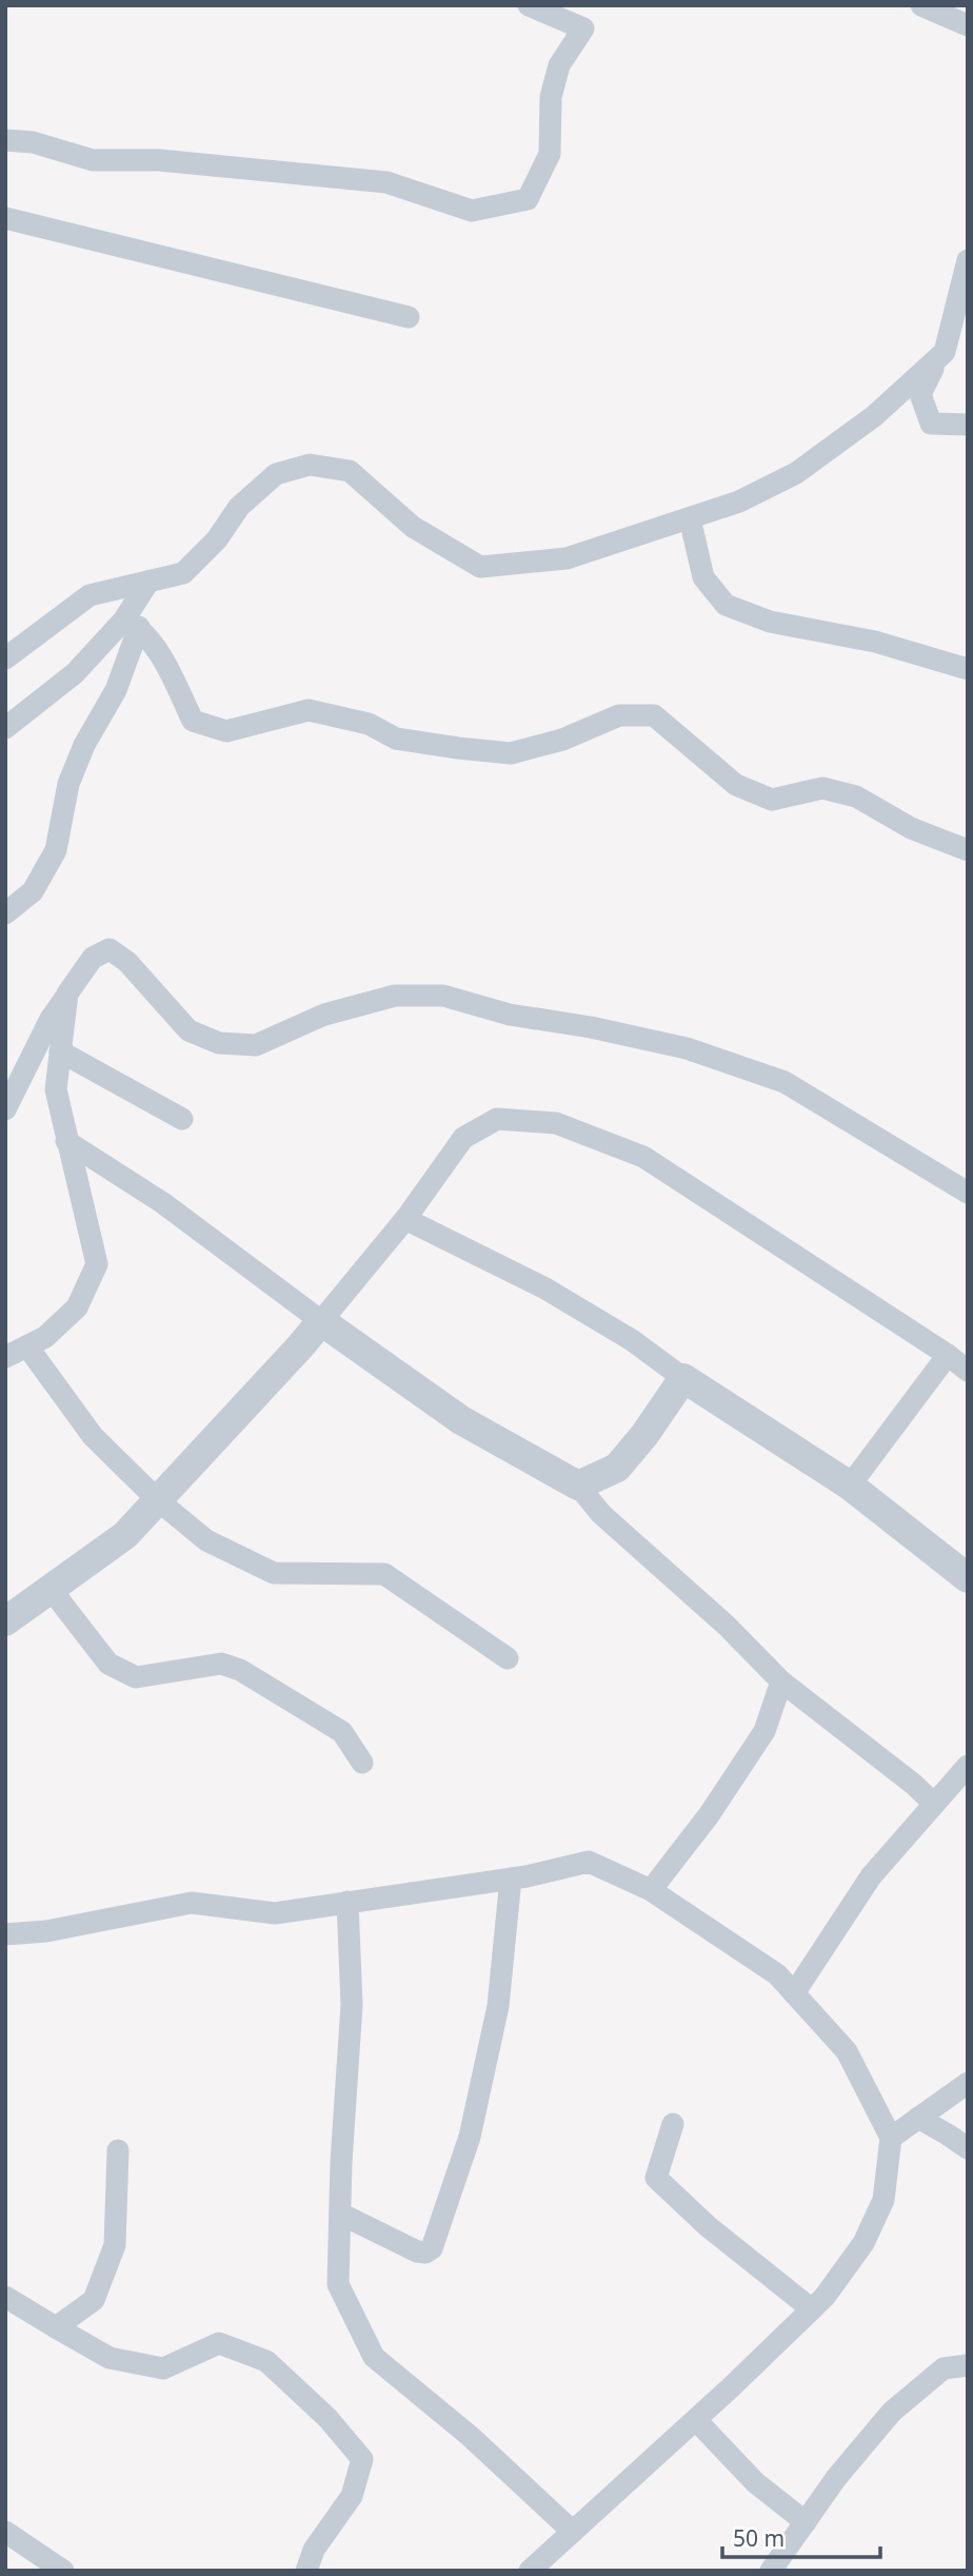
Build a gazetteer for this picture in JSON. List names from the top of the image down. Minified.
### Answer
{"scale_bar":"50 m"}
